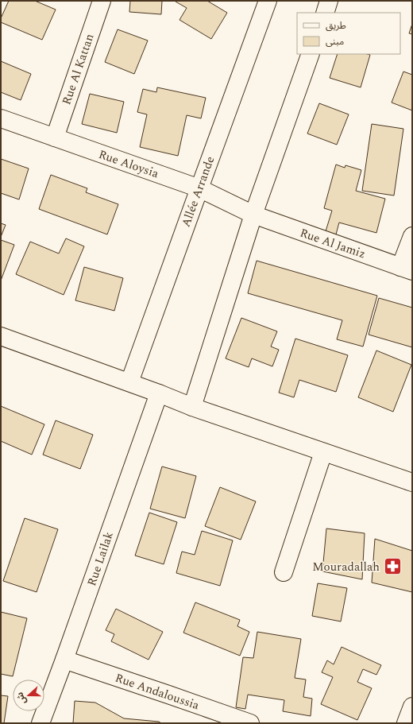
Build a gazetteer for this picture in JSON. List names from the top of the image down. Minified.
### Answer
{"streets":{"street":["Rue Al Kattan","Rue Aloysia","Allée Arrande","Rue Al Jamiz","Rue Lailak","Rue Andaloussia"]},"crossings":[["Rue Al Kattan","Rue Aloysia"],["Rue Aloysia","Allée Arrande"],["Rue Aloysia","Rue Al Jamiz"],["Rue Lailak","Rue Andaloussia"]],"places":{"pharmacy":["Mouradallah"]},"legend":["طريق","مبنى"],"north":"left"}
